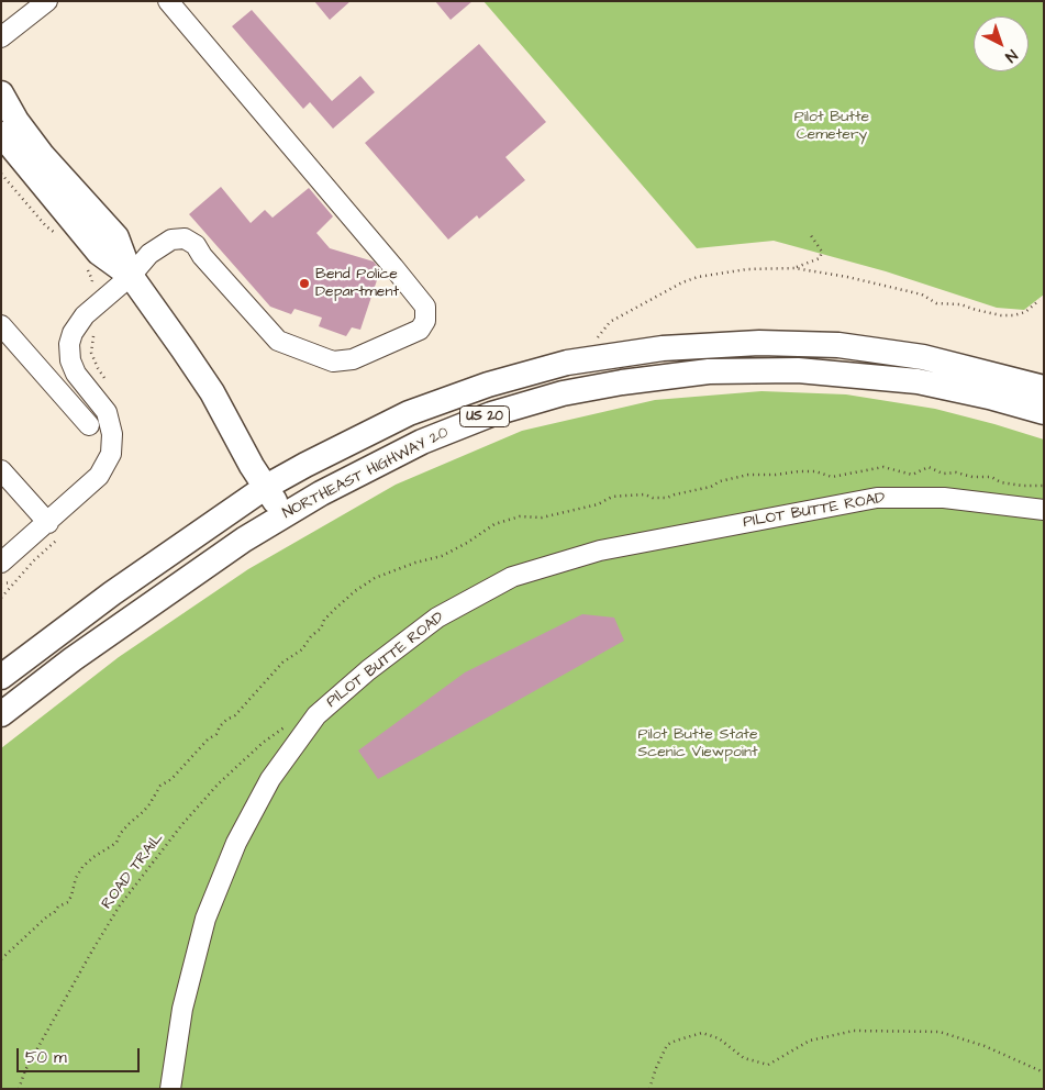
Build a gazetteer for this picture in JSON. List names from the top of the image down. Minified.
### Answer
{"streets":{"main road":["US 20","NORTHEAST HIGHWAY 20"],"street":["PILOT BUTTE ROAD"],"path":["ROAD TRAIL"]},"parks":["Pilot Butte Cemetery","Pilot Butte State Scenic Viewpoint"],"places":["Bend Police Department"],"scale_bar":"50 m","north":"bottom right"}
